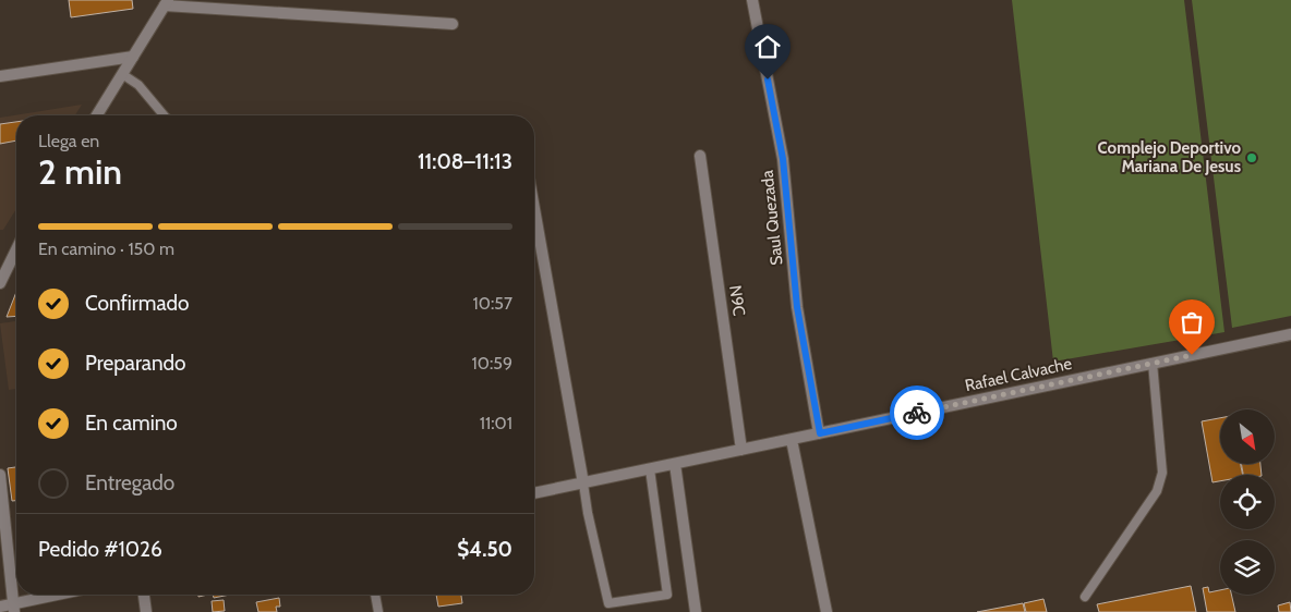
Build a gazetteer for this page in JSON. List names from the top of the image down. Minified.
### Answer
{"streets":{"street":["Saul Quezada","N9C","Rafael Calvache"]},"crossings":[["Saul Quezada","Rafael Calvache"],["N9C","Rafael Calvache"]],"places":["Complejo Deportivo Mariana De Jesus"],"north":"bottom right","page":{"heading":["2 min","Llega en","11:08–11:13"],"panel":["Pedido #1026","$4.50"],"bar":"En camino · 150 m","list":[["Confirmado","10:57"],["Preparando","10:59"],["En camino","11:01"],"Entregado"]}}
